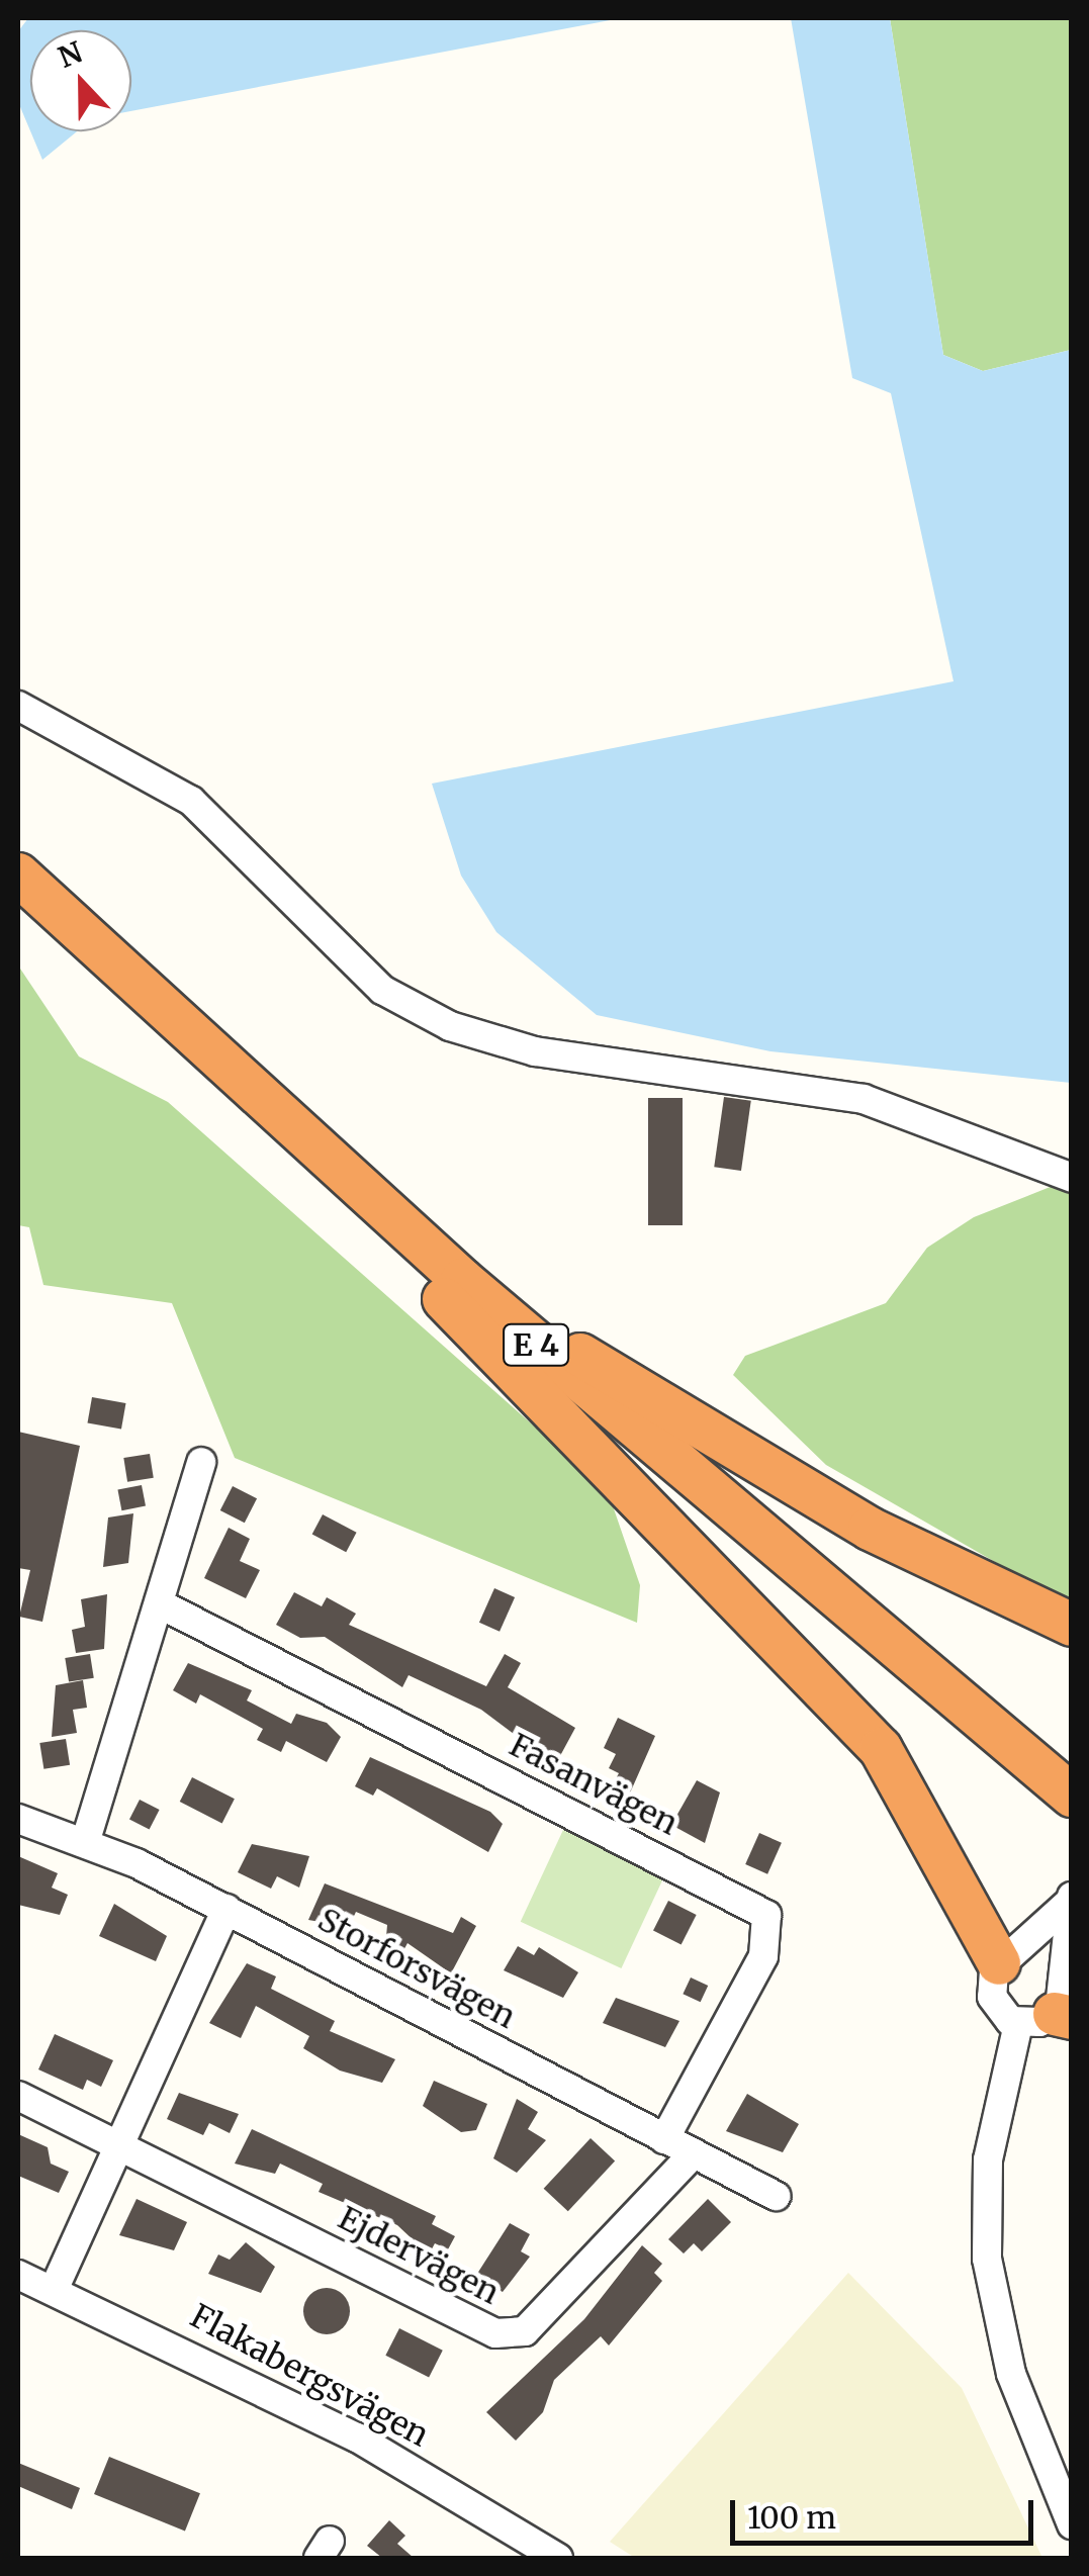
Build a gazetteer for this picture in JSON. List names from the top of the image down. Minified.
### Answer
{"streets":{"highway":["E 4"],"street":["Fasanvägen","Storforsvägen","Ejdervägen","Flakabergsvägen"]},"crossings":[["Fasanvägen","Storforsvägen"],["Storforsvägen","Ejdervägen"]],"scale_bar":"100 m","north":"top"}
